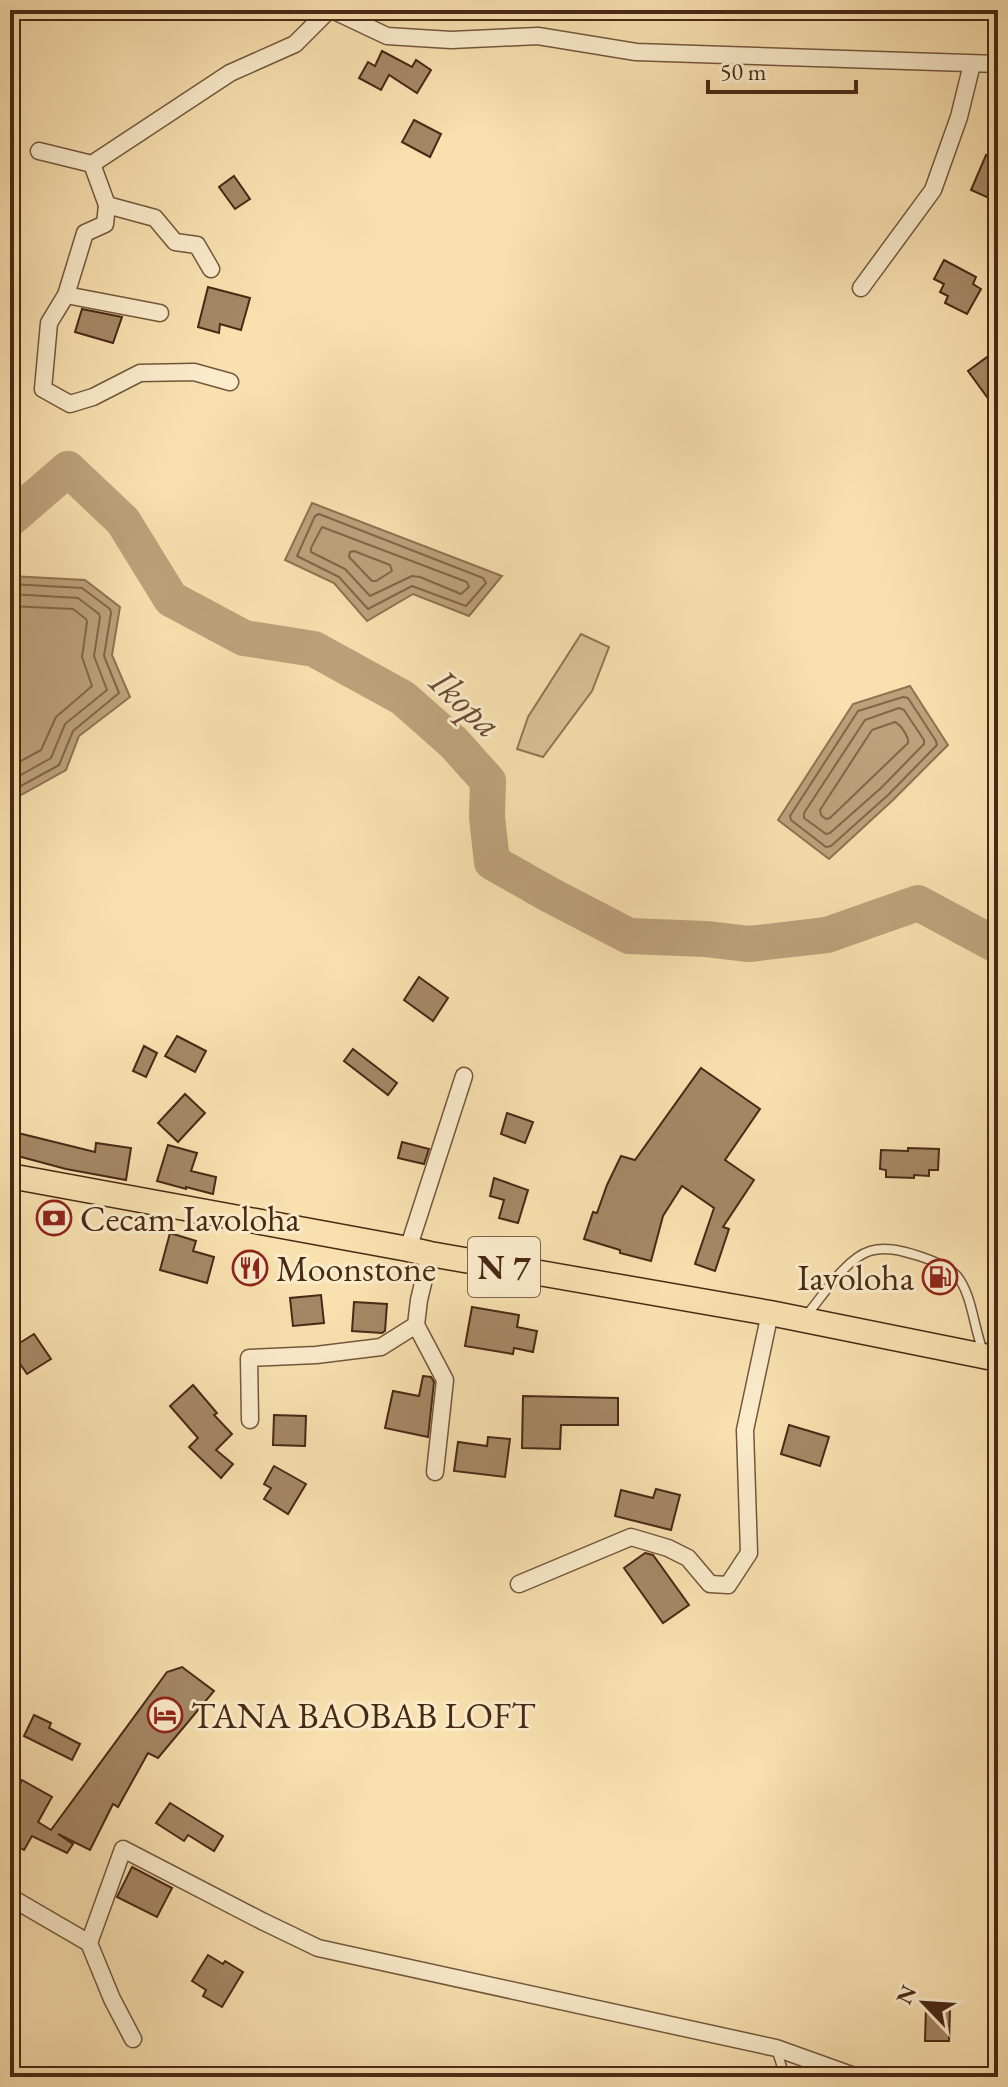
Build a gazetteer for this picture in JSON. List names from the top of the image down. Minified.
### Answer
{"streets":{"main road":["N 7"]},"water":["Ikopa"],"places":{"bank":["Cecam Iavoloha"],"restaurant":["Moonstone"],"fuel station":["Iavoloha"],"hotel":["TANA BAOBAB LOFT"]},"scale_bar":"50 m","north":"top left"}
